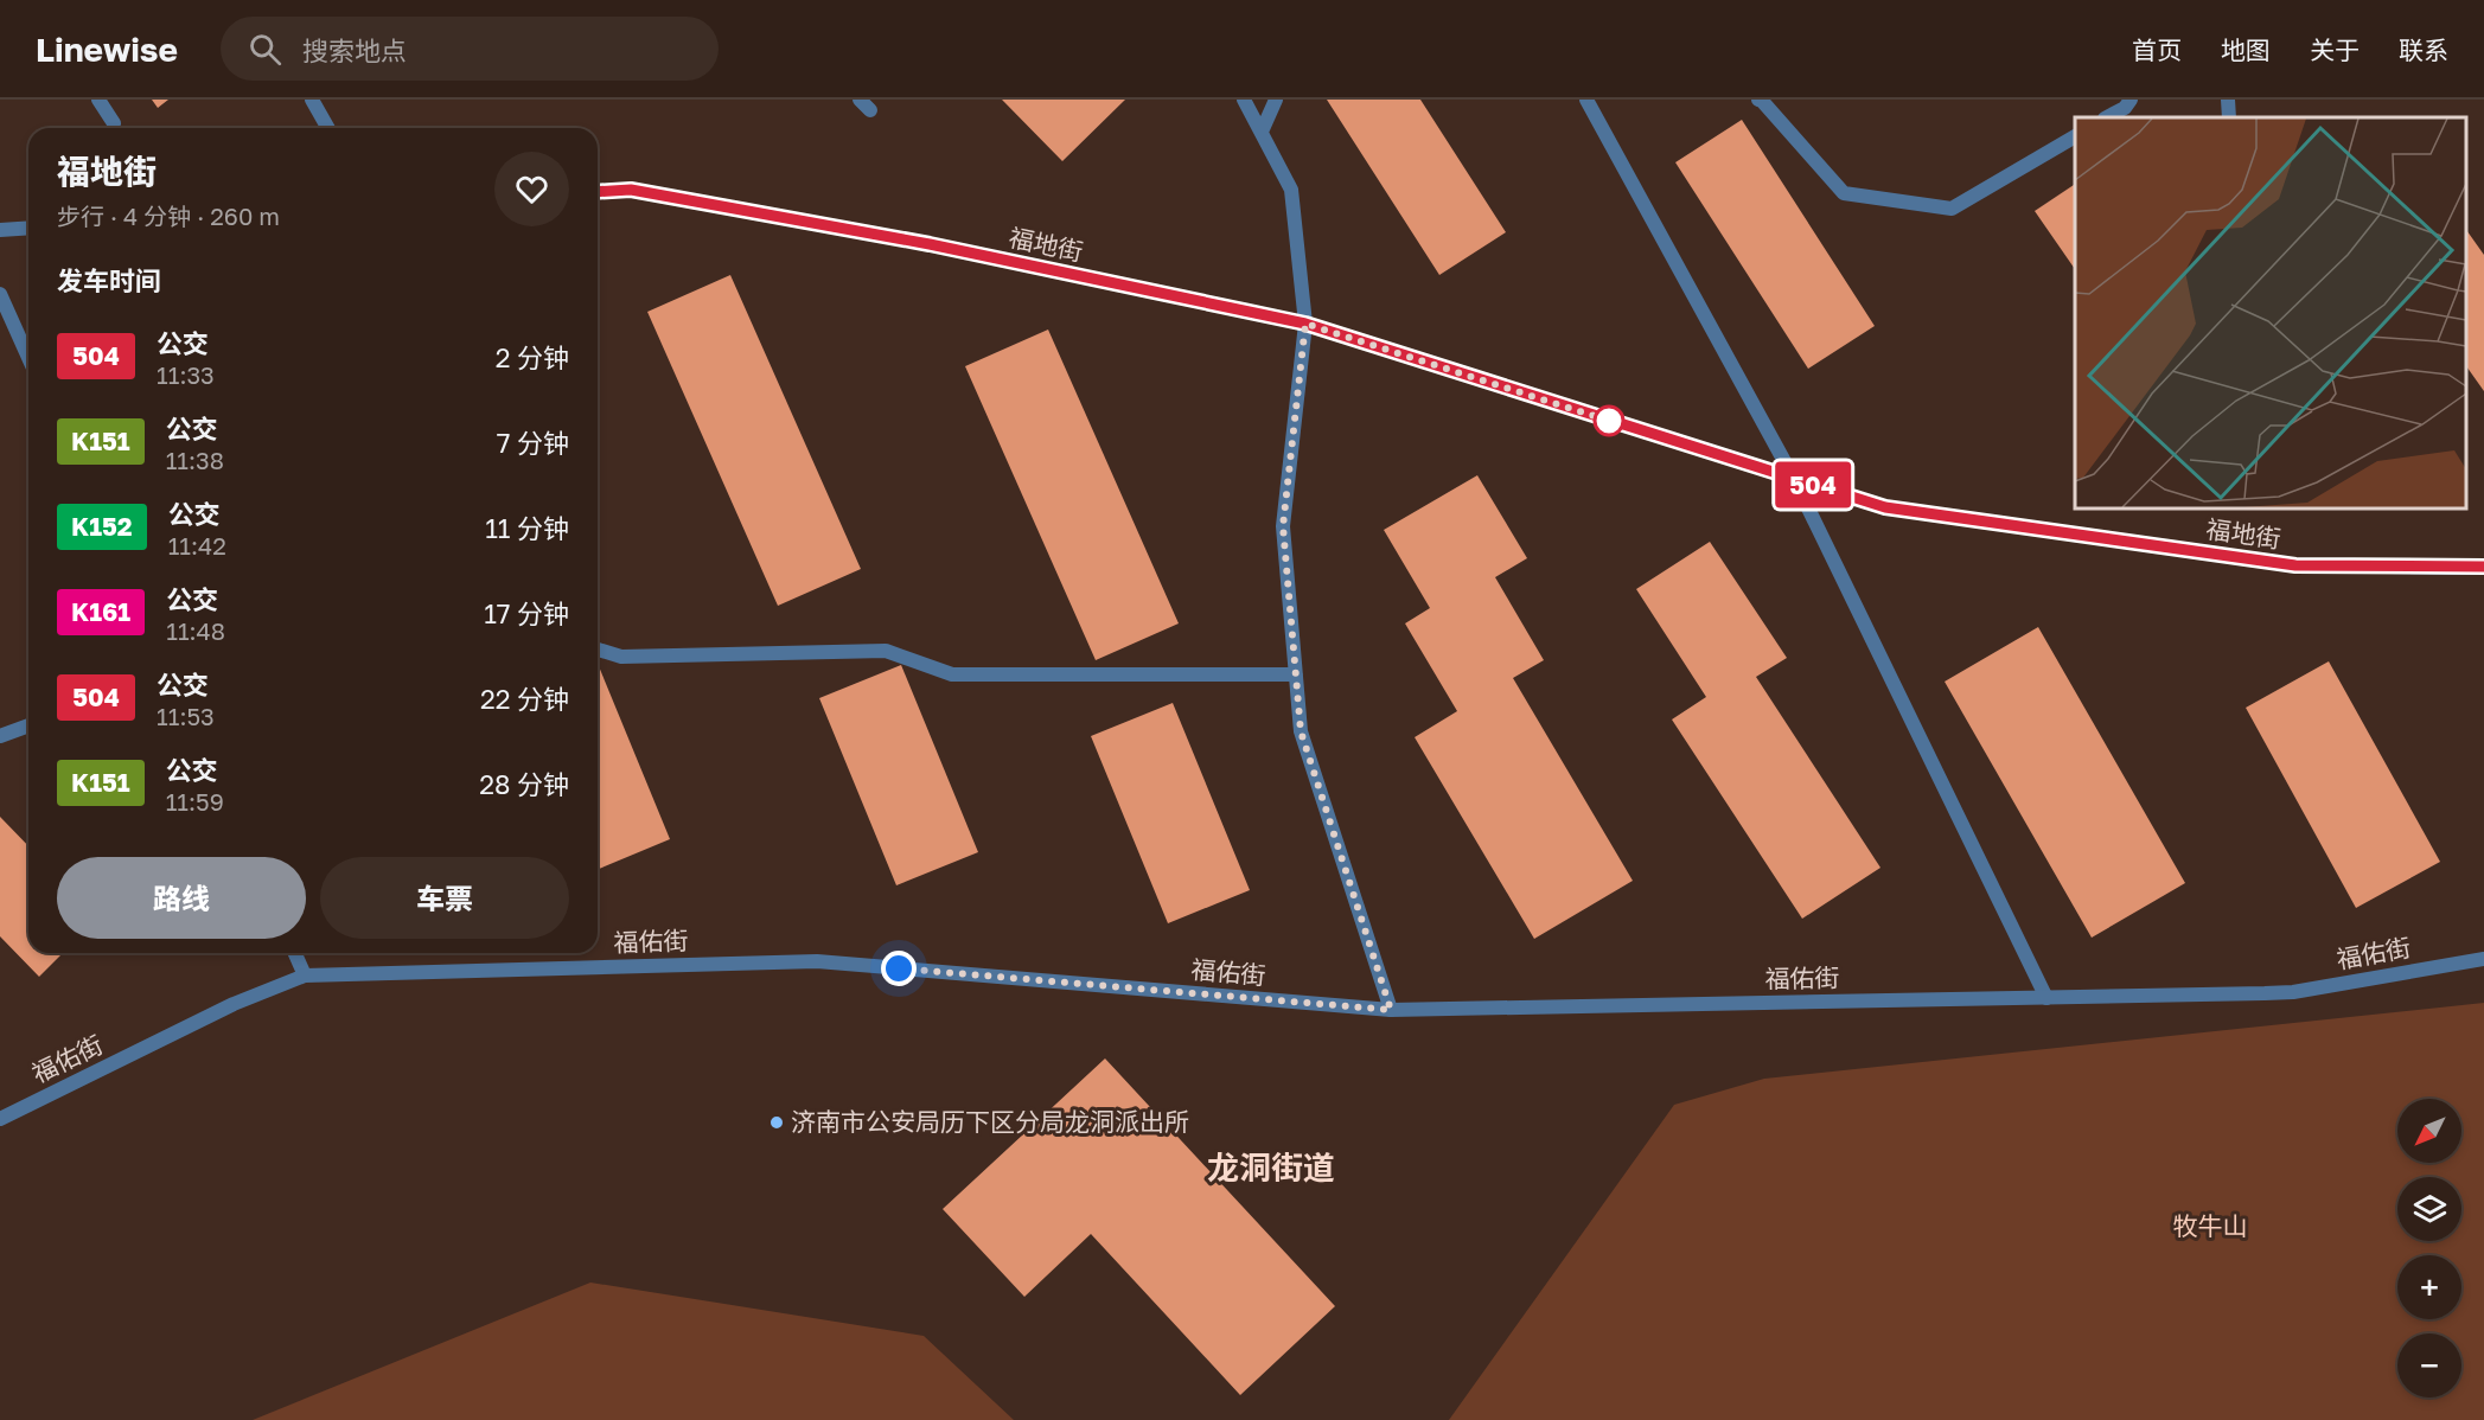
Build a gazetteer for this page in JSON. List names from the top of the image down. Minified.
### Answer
{"streets":{"street":["福地街","福佑街"]},"districts":["龙洞街道"],"parks":["牧牛山"],"places":["济南市公安局历下区分局龙洞派出所"],"lines":["bus line 504"],"north":"bottom left","page":{"header":"Linewise","search":"搜索地点","nav":["首页","地图","关于","联系"],"on_map":"504","heading":[["福地街","步行 · 4 分钟 · 260 m"],"发车时间"],"list":[{"mark":"504","name":"公交","note":"11:33","value":"2 分钟"},{"mark":"K151","name":"公交","note":"11:38","value":"7 分钟"},{"mark":"K152","name":"公交","note":"11:42","value":"11 分钟"},{"mark":"K161","name":"公交","note":"11:48","value":"17 分钟"},{"mark":"504","name":"公交","note":"11:53","value":"22 分钟"},{"mark":"K151","name":"公交","note":"11:59","value":"28 分钟"}],"buttons":["路线","车票"],"map_buttons":["+","−"]}}
